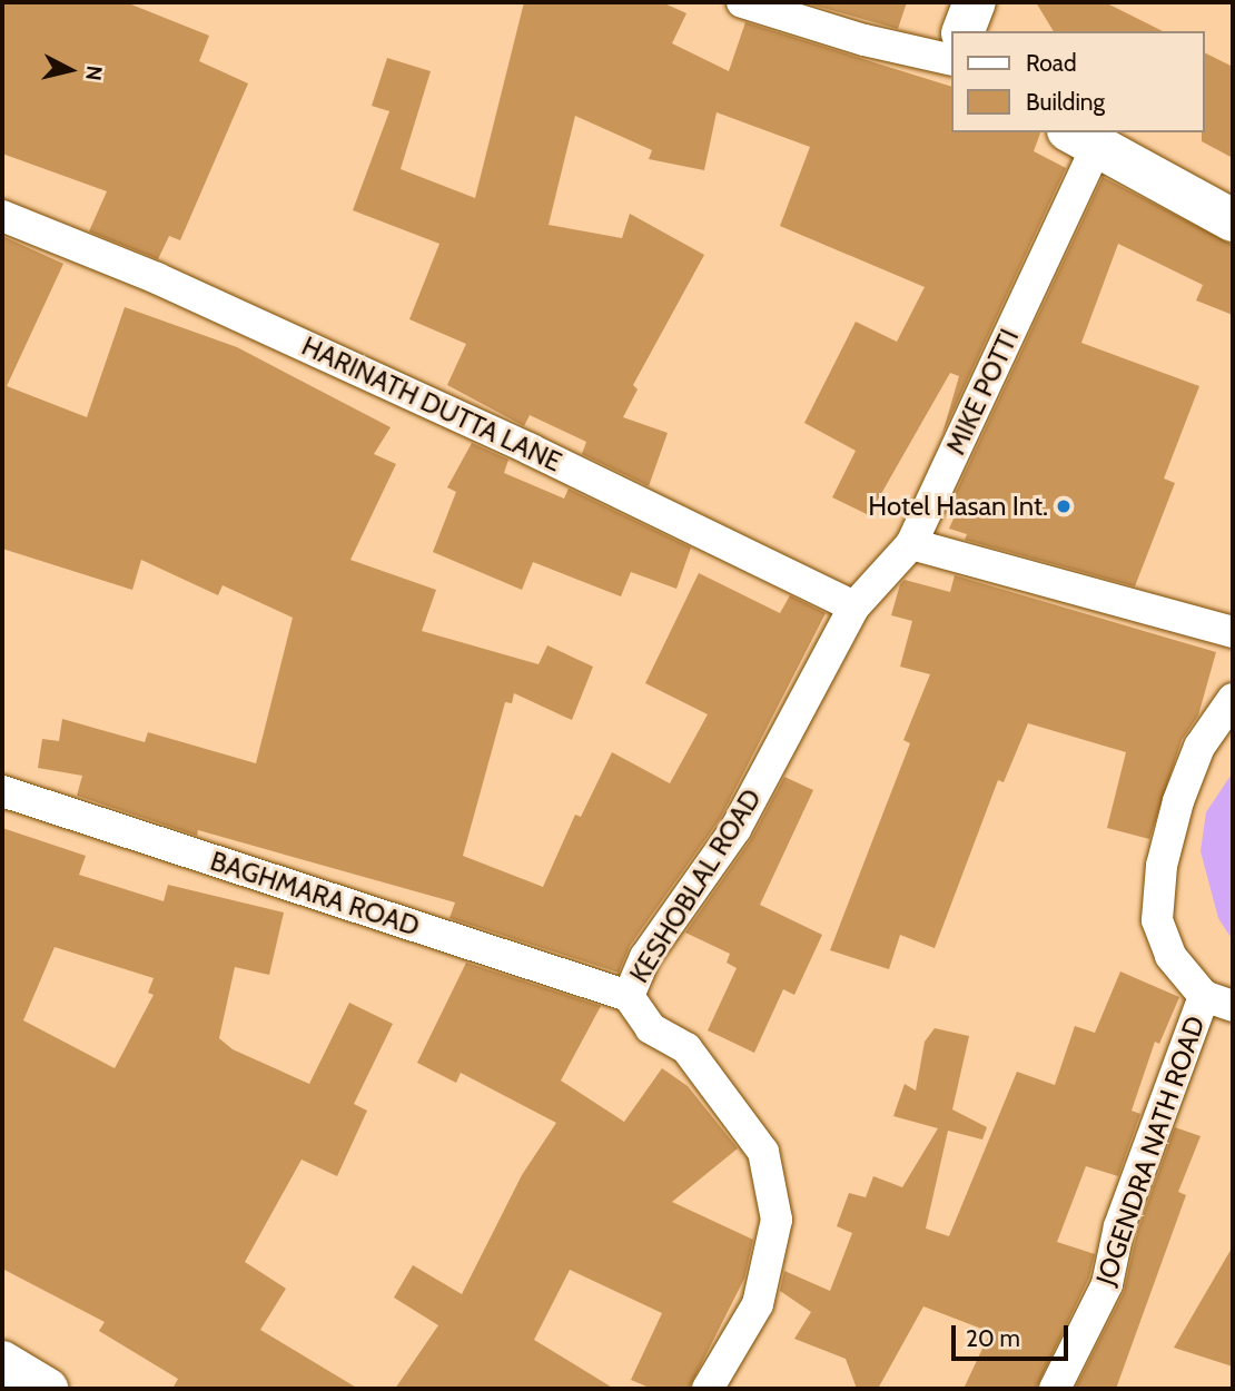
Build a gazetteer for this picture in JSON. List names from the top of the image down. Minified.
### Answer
{"streets":{"street":["MIKE POTTI","HARINATH DUTTA LANE","KESHOBLAL ROAD","BAGHMARA ROAD","JOGENDRA NATH ROAD"]},"crossings":[["MIKE POTTI","KESHOBLAL ROAD"],["HARINATH DUTTA LANE","KESHOBLAL ROAD"],["KESHOBLAL ROAD","BAGHMARA ROAD"]],"places":["Hotel Hasan Int."],"legend":["Road","Building"],"scale_bar":"20 m","north":"right"}
